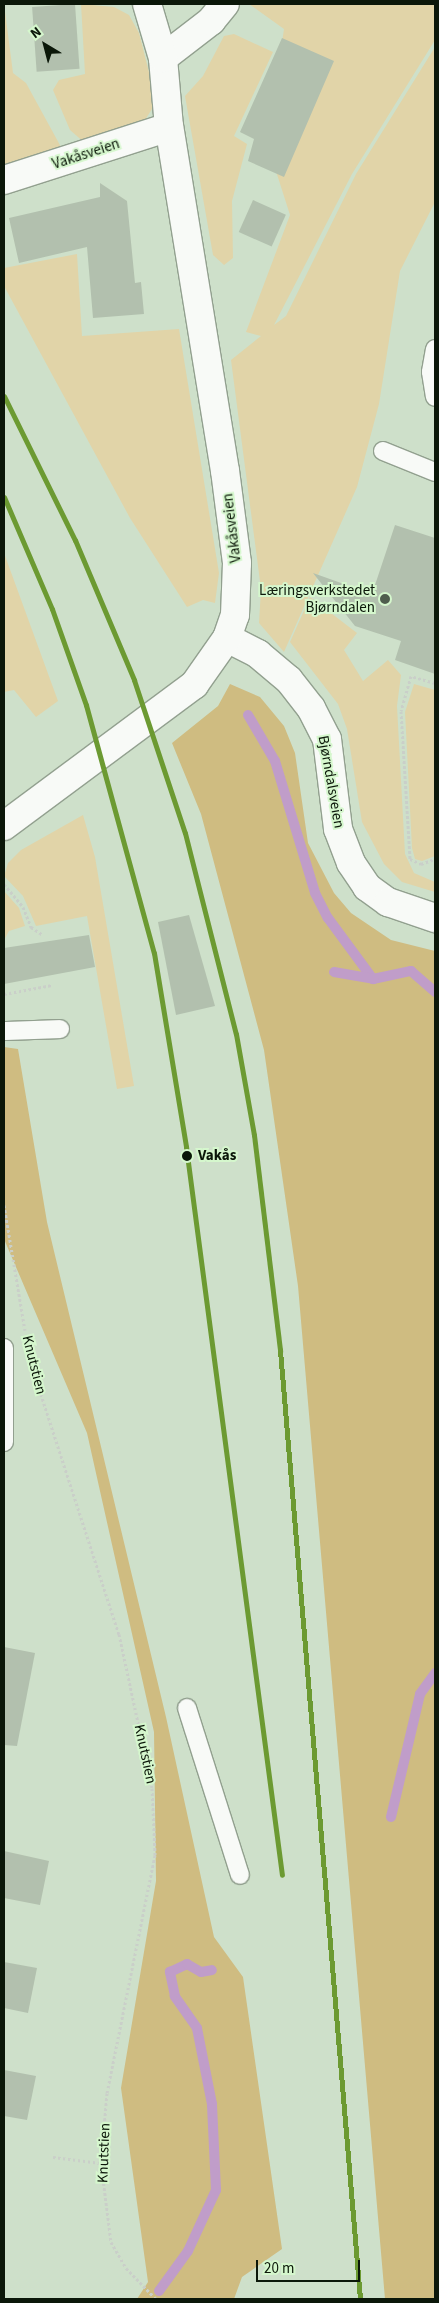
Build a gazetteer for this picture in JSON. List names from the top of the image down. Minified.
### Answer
{"streets":{"street":["Vakåsveien","Bjørndalsveien"],"path":["Knutstien"]},"crossings":[["Vakåsveien","Bjørndalsveien"]],"places":["Læringsverkstedet Bjørndalen","Vakås"],"scale_bar":"20 m","north":"top left"}
